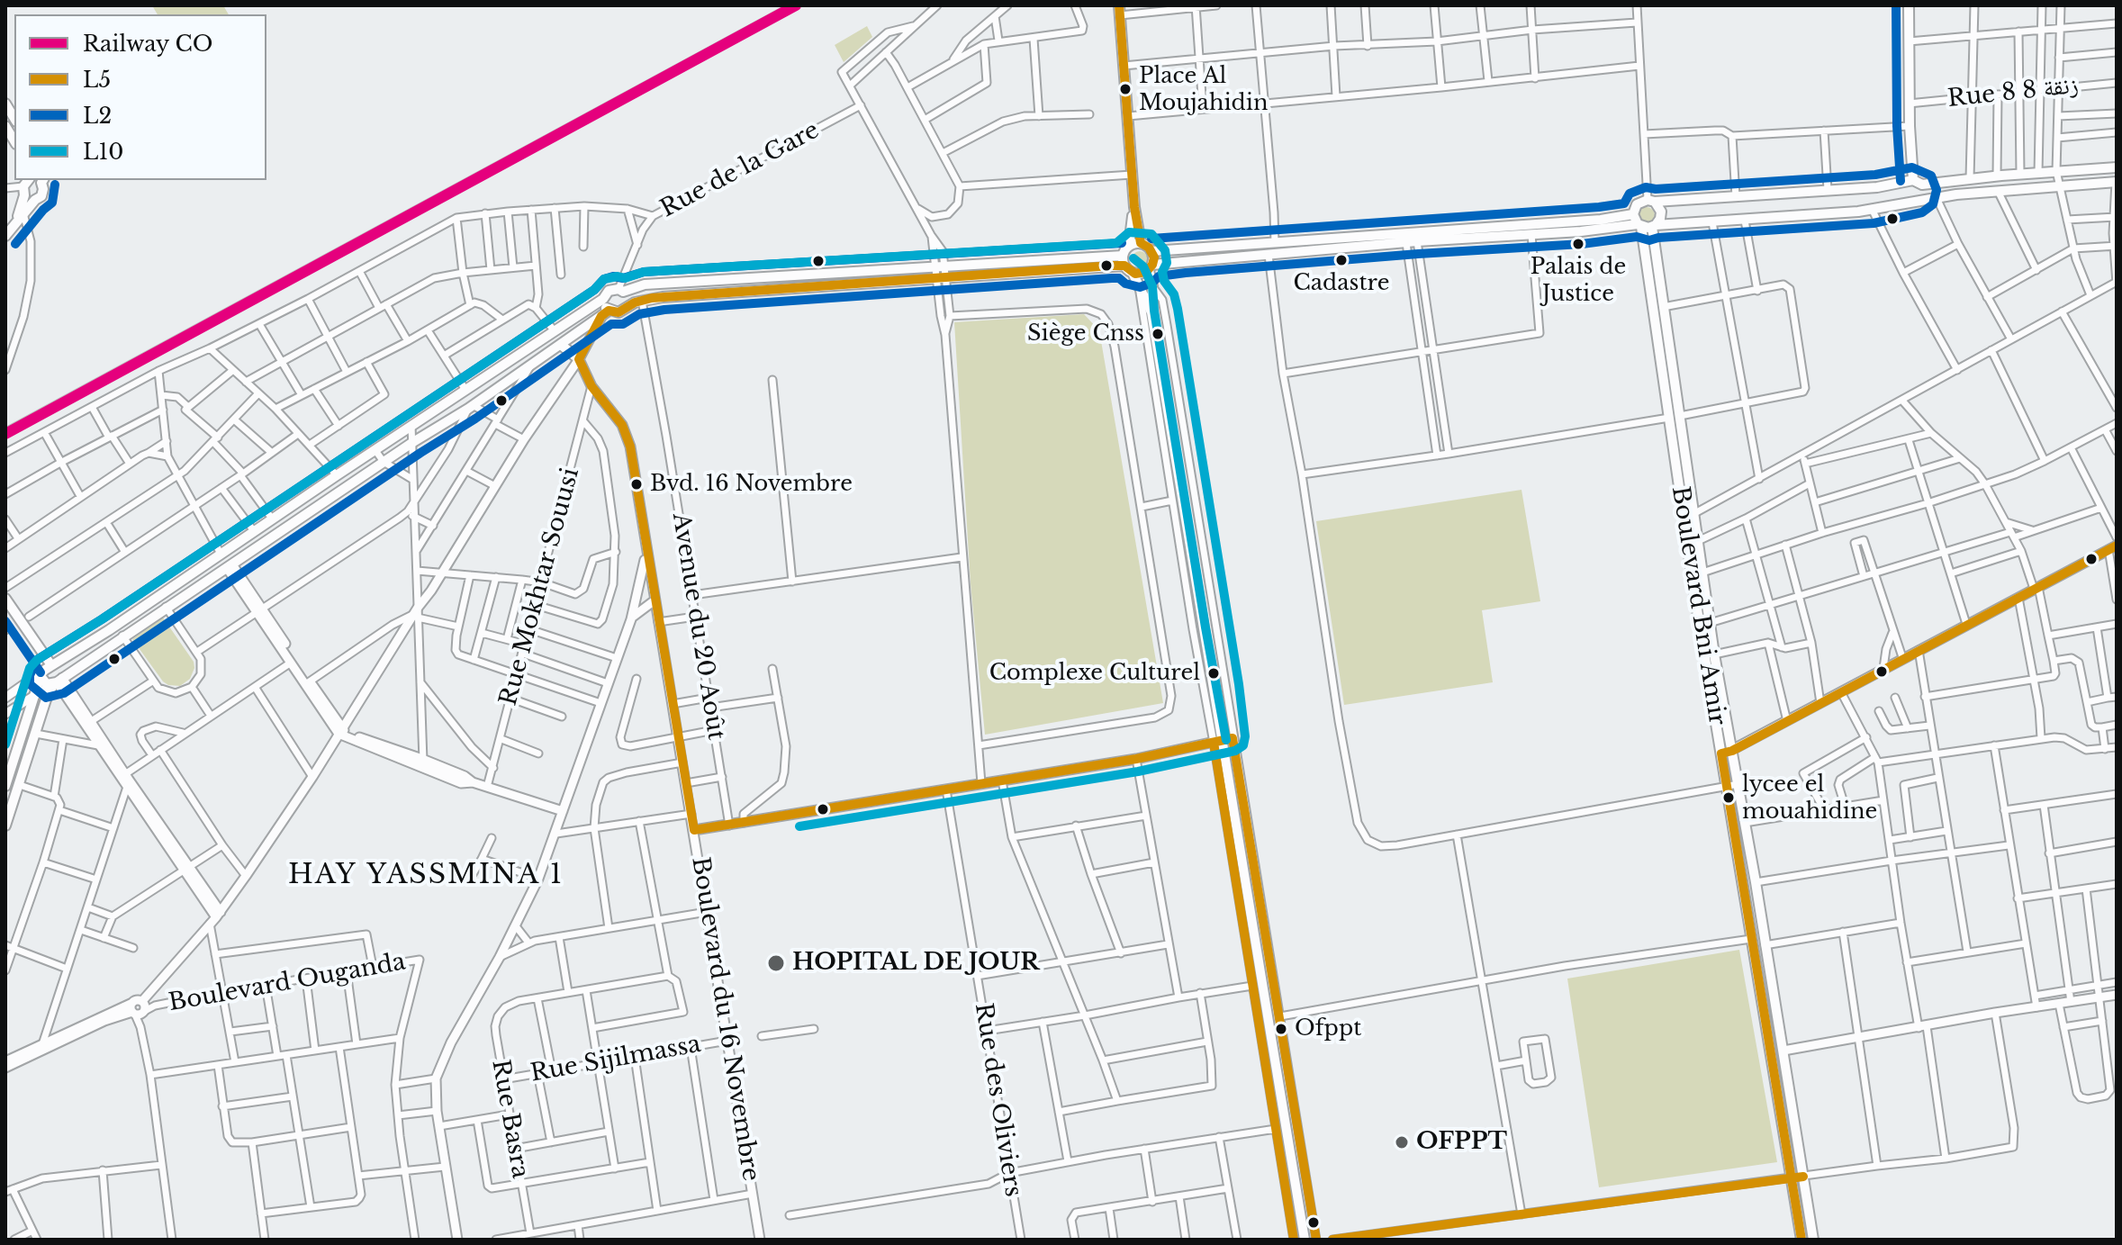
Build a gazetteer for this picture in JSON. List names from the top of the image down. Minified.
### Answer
{"streets":{"main road":["Boulevard Bni Amir"],"street":["Rue 8 8 زنقة","Rue de la Gare","Rue Mokhtar Souusi","Avenue du 20 Août","Boulevard Ouganda","Boulevard du 16 Novembre","Rue Sijilmassa","Rue des Oliviers","Rue Basra"]},"crossings":[["Rue Mokhtar Souusi","Boulevard du 16 Novembre"],["Boulevard du 16 Novembre","Rue Sijilmassa"],["Rue Sijilmassa","Rue Basra"]],"districts":["HAY YASSMINA 1"],"places":["Place Al Moujahidin","Palais de Justice","Cadastre","Siège Cnss","Bvd. 16 Novembre","Complexe Culturel","lycee el mouahidine","HOPITAL DE JOUR","Ofppt","OFPPT"],"lines":["rail line CO","transit line L5","transit line L2","transit line L10"],"legend":["Railway CO","L5","L2","L10"]}
